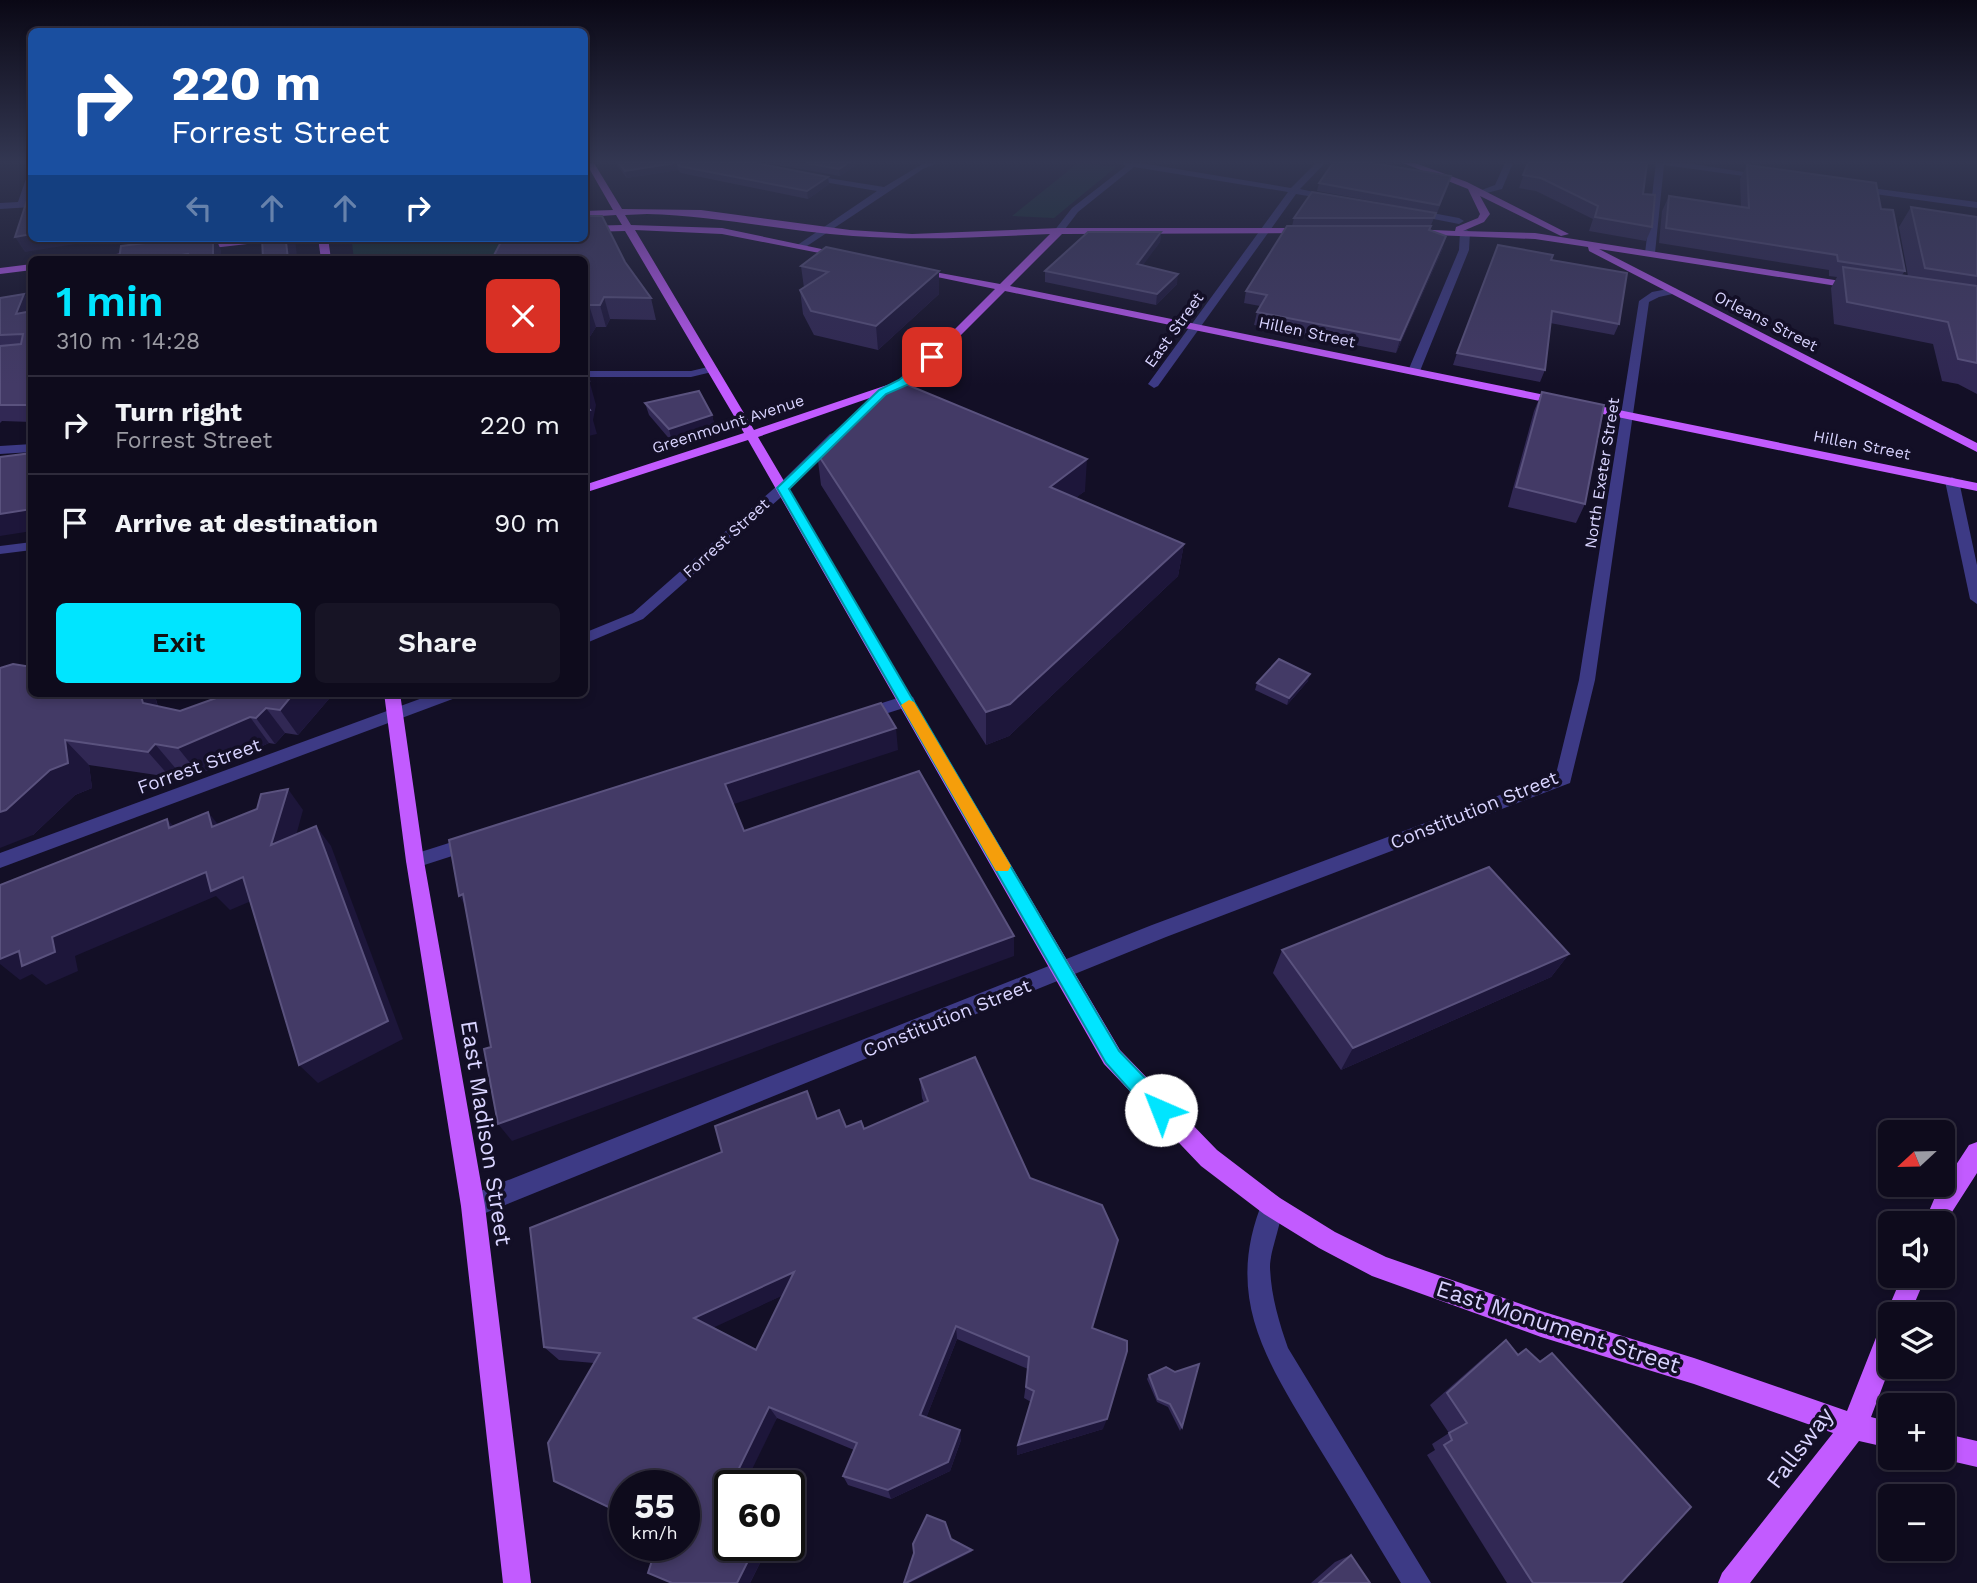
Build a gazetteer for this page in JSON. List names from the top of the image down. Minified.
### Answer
{"streets":{"main road":["Orleans Street","Hillen Street","Greenmount Avenue","East Madison Street","East Monument Street","Fallsway"],"street":["East Street","North Exeter Street","Forrest Street","Constitution Street"]},"crossings":[["Orleans Street","North Exeter Street"],["East Street","Hillen Street"],["Hillen Street","North Exeter Street"],["Greenmount Avenue","East Monument Street"],["North Exeter Street","Constitution Street"],["Forrest Street","East Madison Street"],["Forrest Street","East Monument Street"],["Constitution Street","East Madison Street"],["Constitution Street","East Monument Street"],["East Monument Street","Fallsway"]],"north":"left","page":{"turn":["220 m","Forrest Street"],"heading":["1 min","310 m · 14:28"],"list":[{"name":"Turn right","note":"Forrest Street","value":"220 m"},{"name":"Arrive at destination","value":"90 m"}],"buttons":["Exit","Share"],"map_buttons":["+","−"],"speed":"55 km/h","limit":"60"}}
